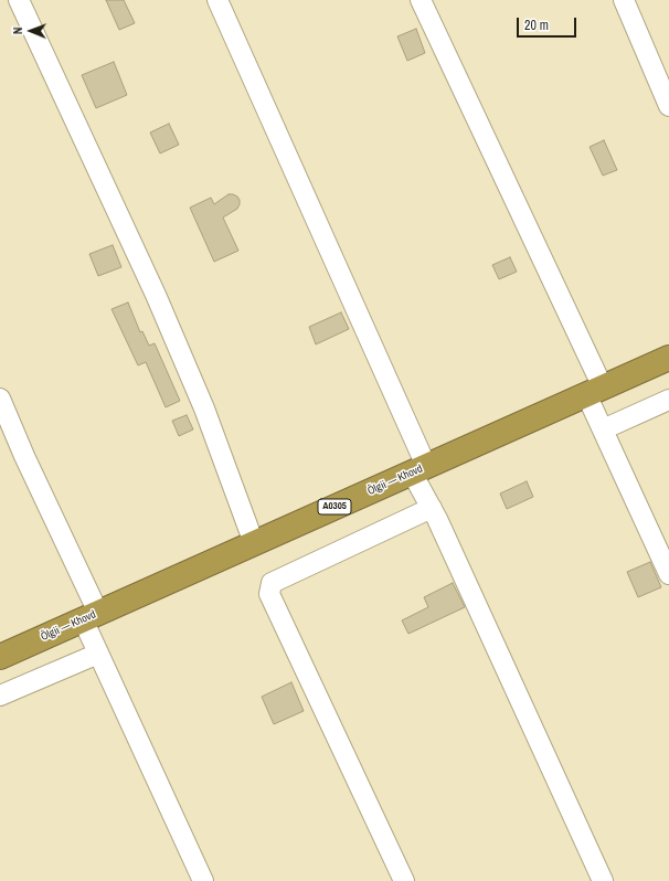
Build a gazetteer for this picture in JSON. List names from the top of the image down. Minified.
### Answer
{"streets":{"highway":["Ölgii — Khovd","A0305"]},"scale_bar":"20 m","north":"left"}
